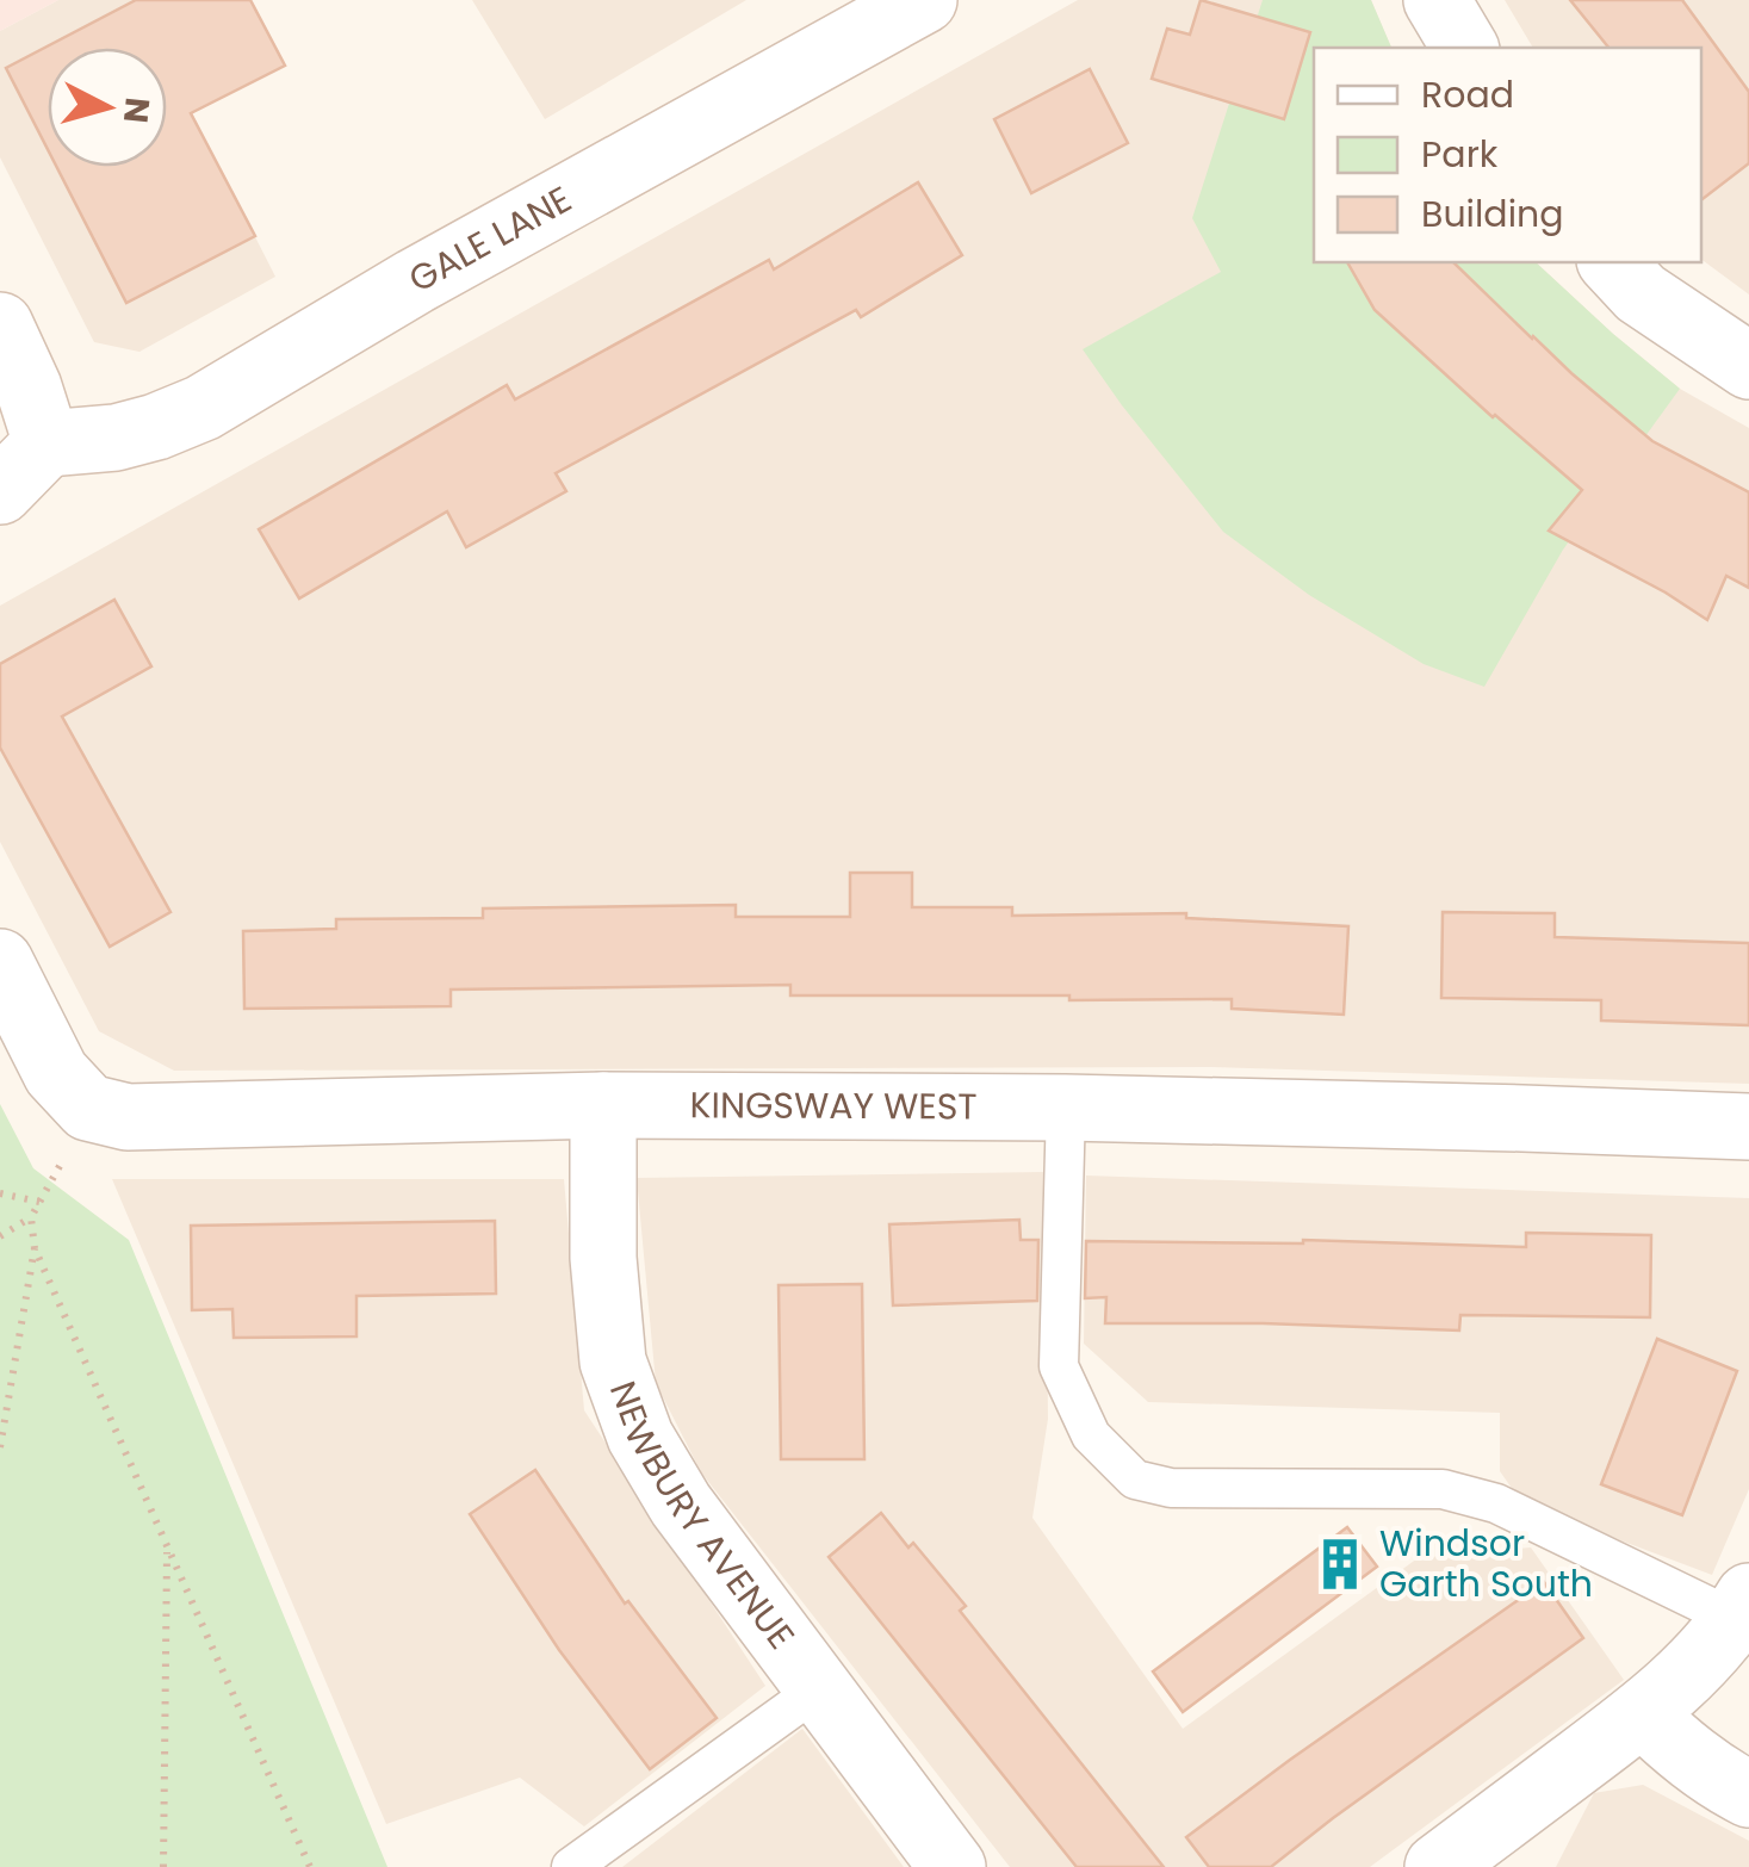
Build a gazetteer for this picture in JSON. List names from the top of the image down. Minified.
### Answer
{"streets":{"street":["GALE LANE","KINGSWAY WEST","NEWBURY AVENUE"]},"crossings":[["KINGSWAY WEST","NEWBURY AVENUE"]],"places":{"building":["Windsor Garth South"]},"legend":["Road","Park","Building"],"north":"right"}
